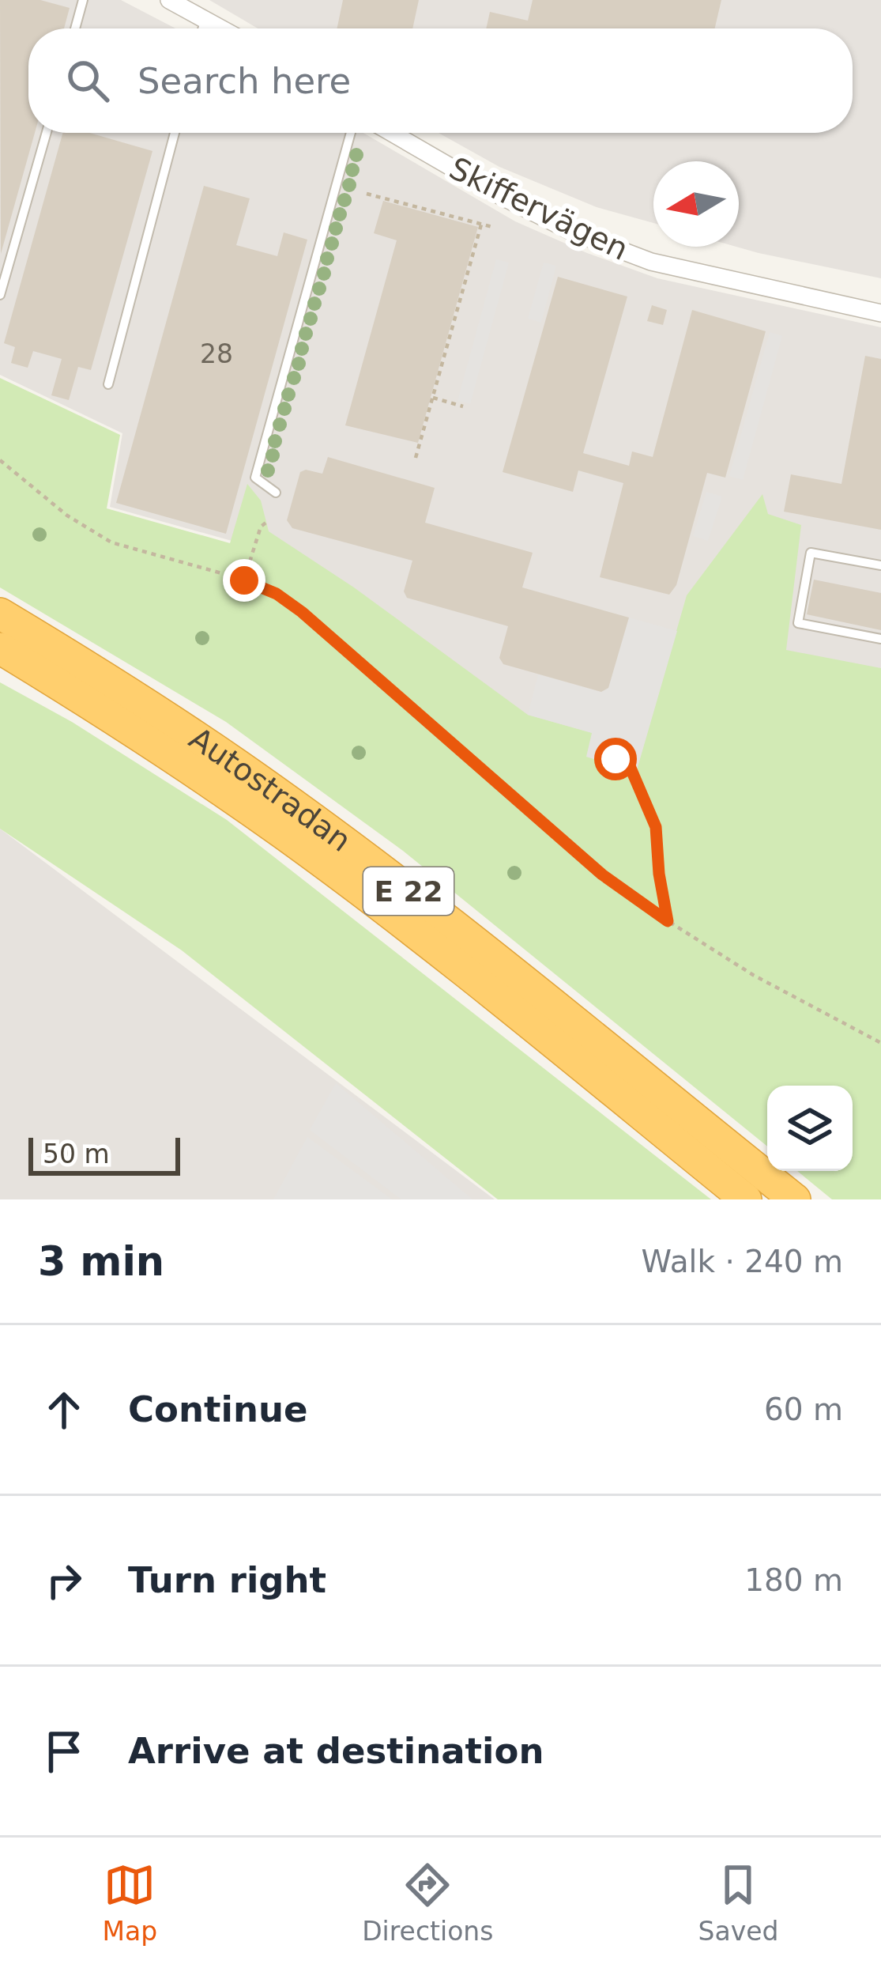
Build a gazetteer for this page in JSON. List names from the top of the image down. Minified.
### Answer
{"streets":{"highway":["Autostradan","E 22"],"street":["Skiffervägen"]},"house_numbers":["28"],"scale_bar":"50 m","north":"left","page":{"search":"Search here","scale":"50 m","heading":["3 min","Walk · 240 m"],"list":[["Continue","60 m"],["Turn right","180 m"],"Arrive at destination"],"nav":["Map","Directions","Saved"]}}
